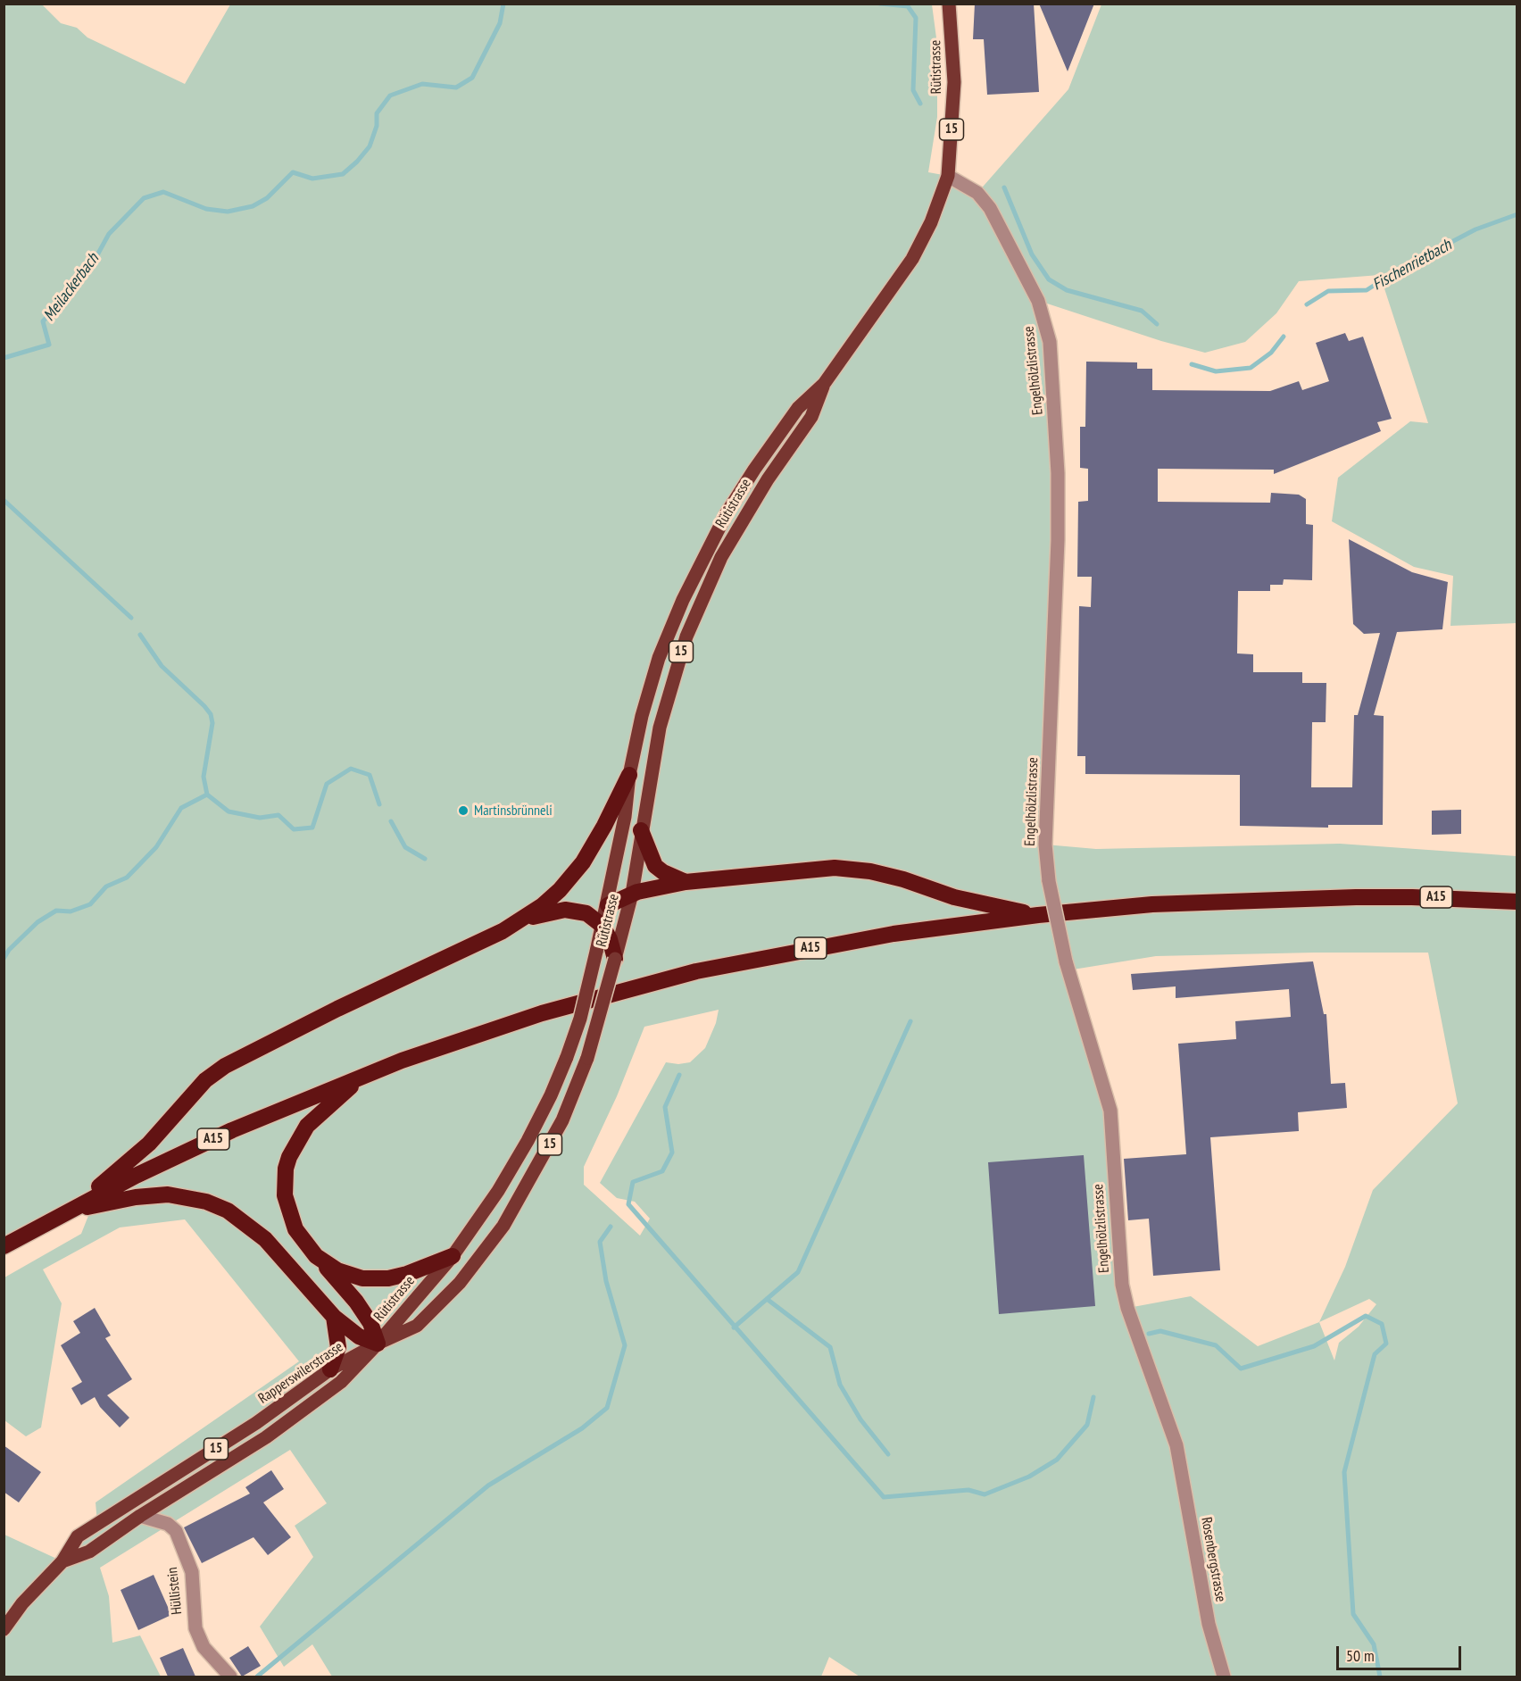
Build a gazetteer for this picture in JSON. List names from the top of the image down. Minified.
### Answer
{"streets":{"highway":["A15"],"main road":["Rütistrasse","15","Rapperswilerstrasse"],"street":["Engelhölzlistrasse","Rosenbergstrasse","Hüllistein"]},"crossings":[["Rütistrasse","Engelhölzlistrasse"],["Rütistrasse","Rapperswilerstrasse"],["Engelhölzlistrasse","Rosenbergstrasse"],["Rapperswilerstrasse","Hüllistein"]],"water":["Fischenrietbach","Meilackerbach"],"places":["Martinsbrünneli"],"scale_bar":"50 m"}
